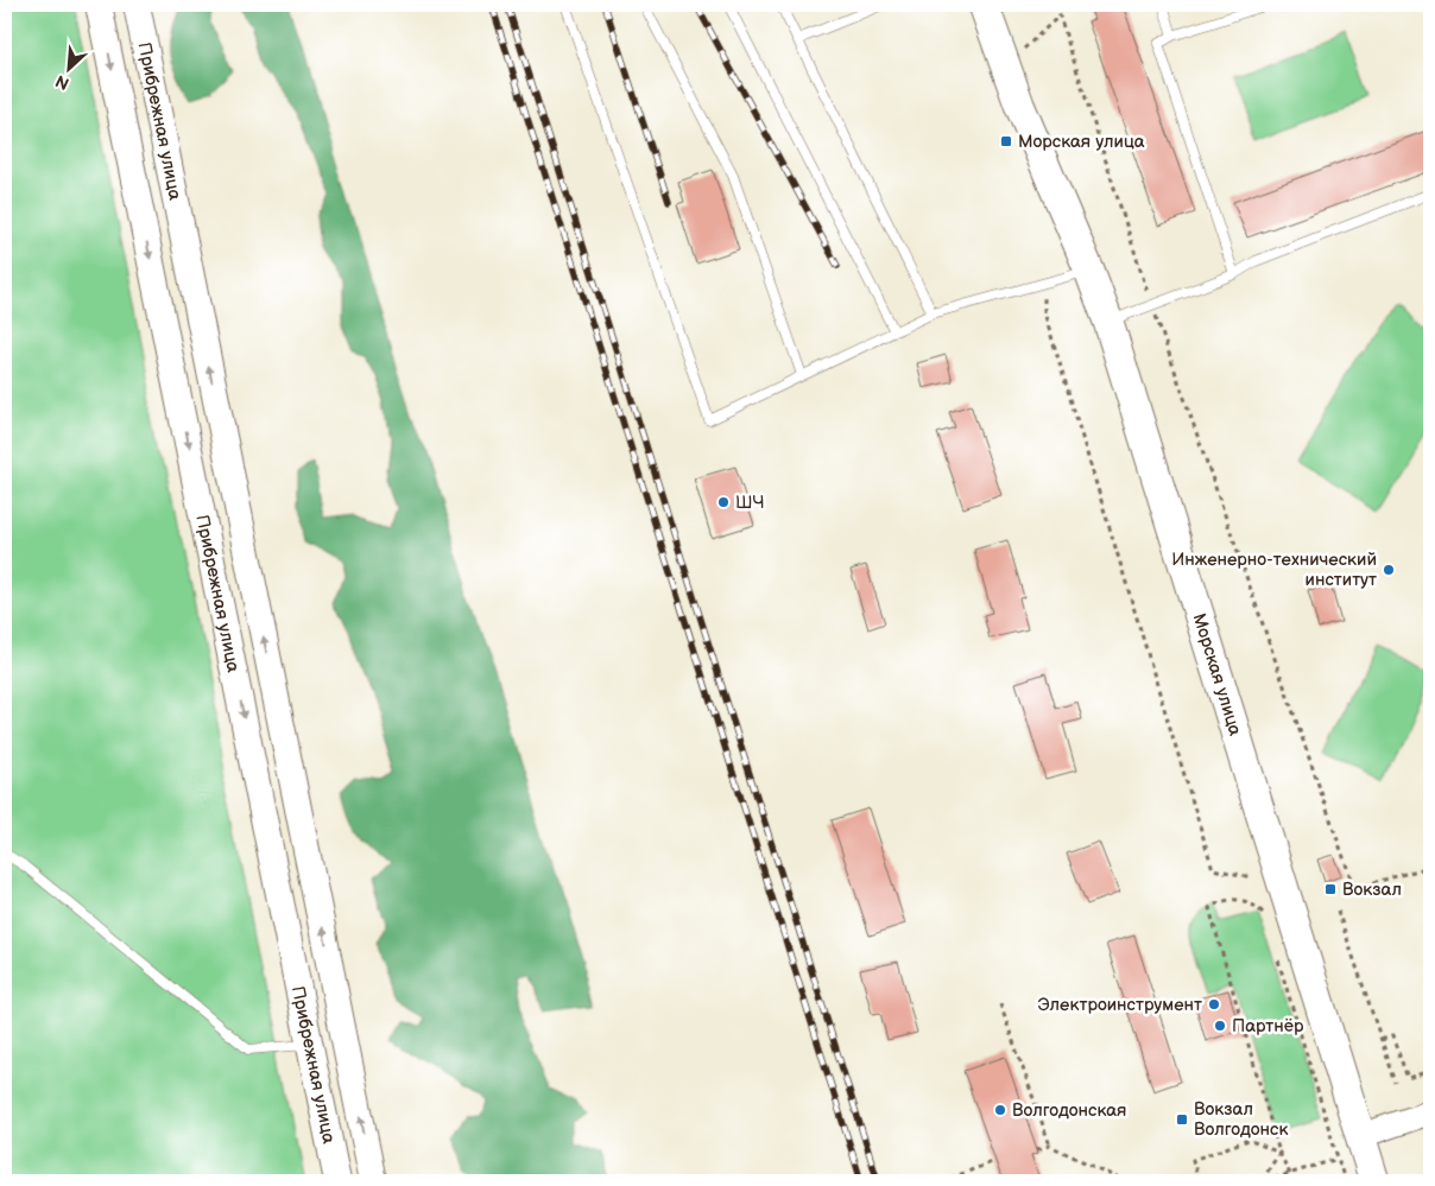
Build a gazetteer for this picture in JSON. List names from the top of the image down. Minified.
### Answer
{"streets":{"main road":["Прибрежная улица","Морская улица"]},"places":{"transit":["Морская улица","Вокзал","Вокзал Волгодонск"],"other":["ШЧ","Инженерно-технический институт","Электроинструмент","Партнёр","Волгодонская"]},"north":"bottom left"}
